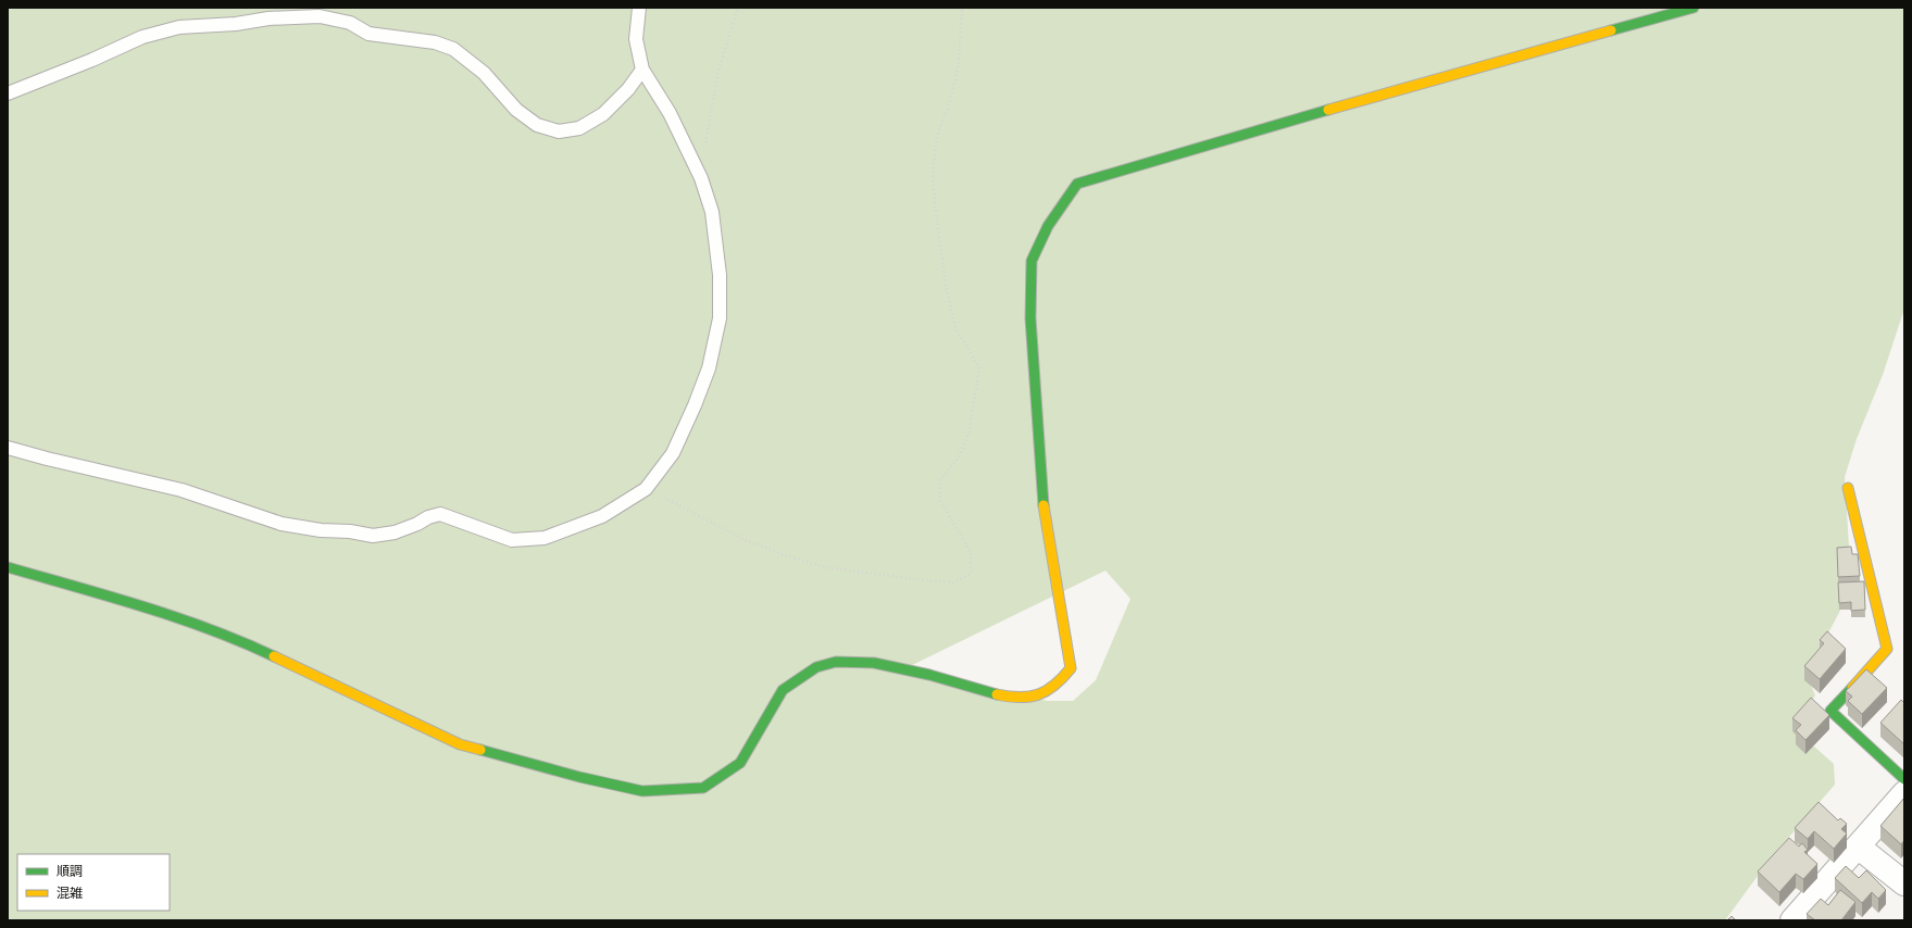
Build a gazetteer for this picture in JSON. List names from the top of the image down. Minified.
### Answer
{"legend":["順調","混雑"]}
